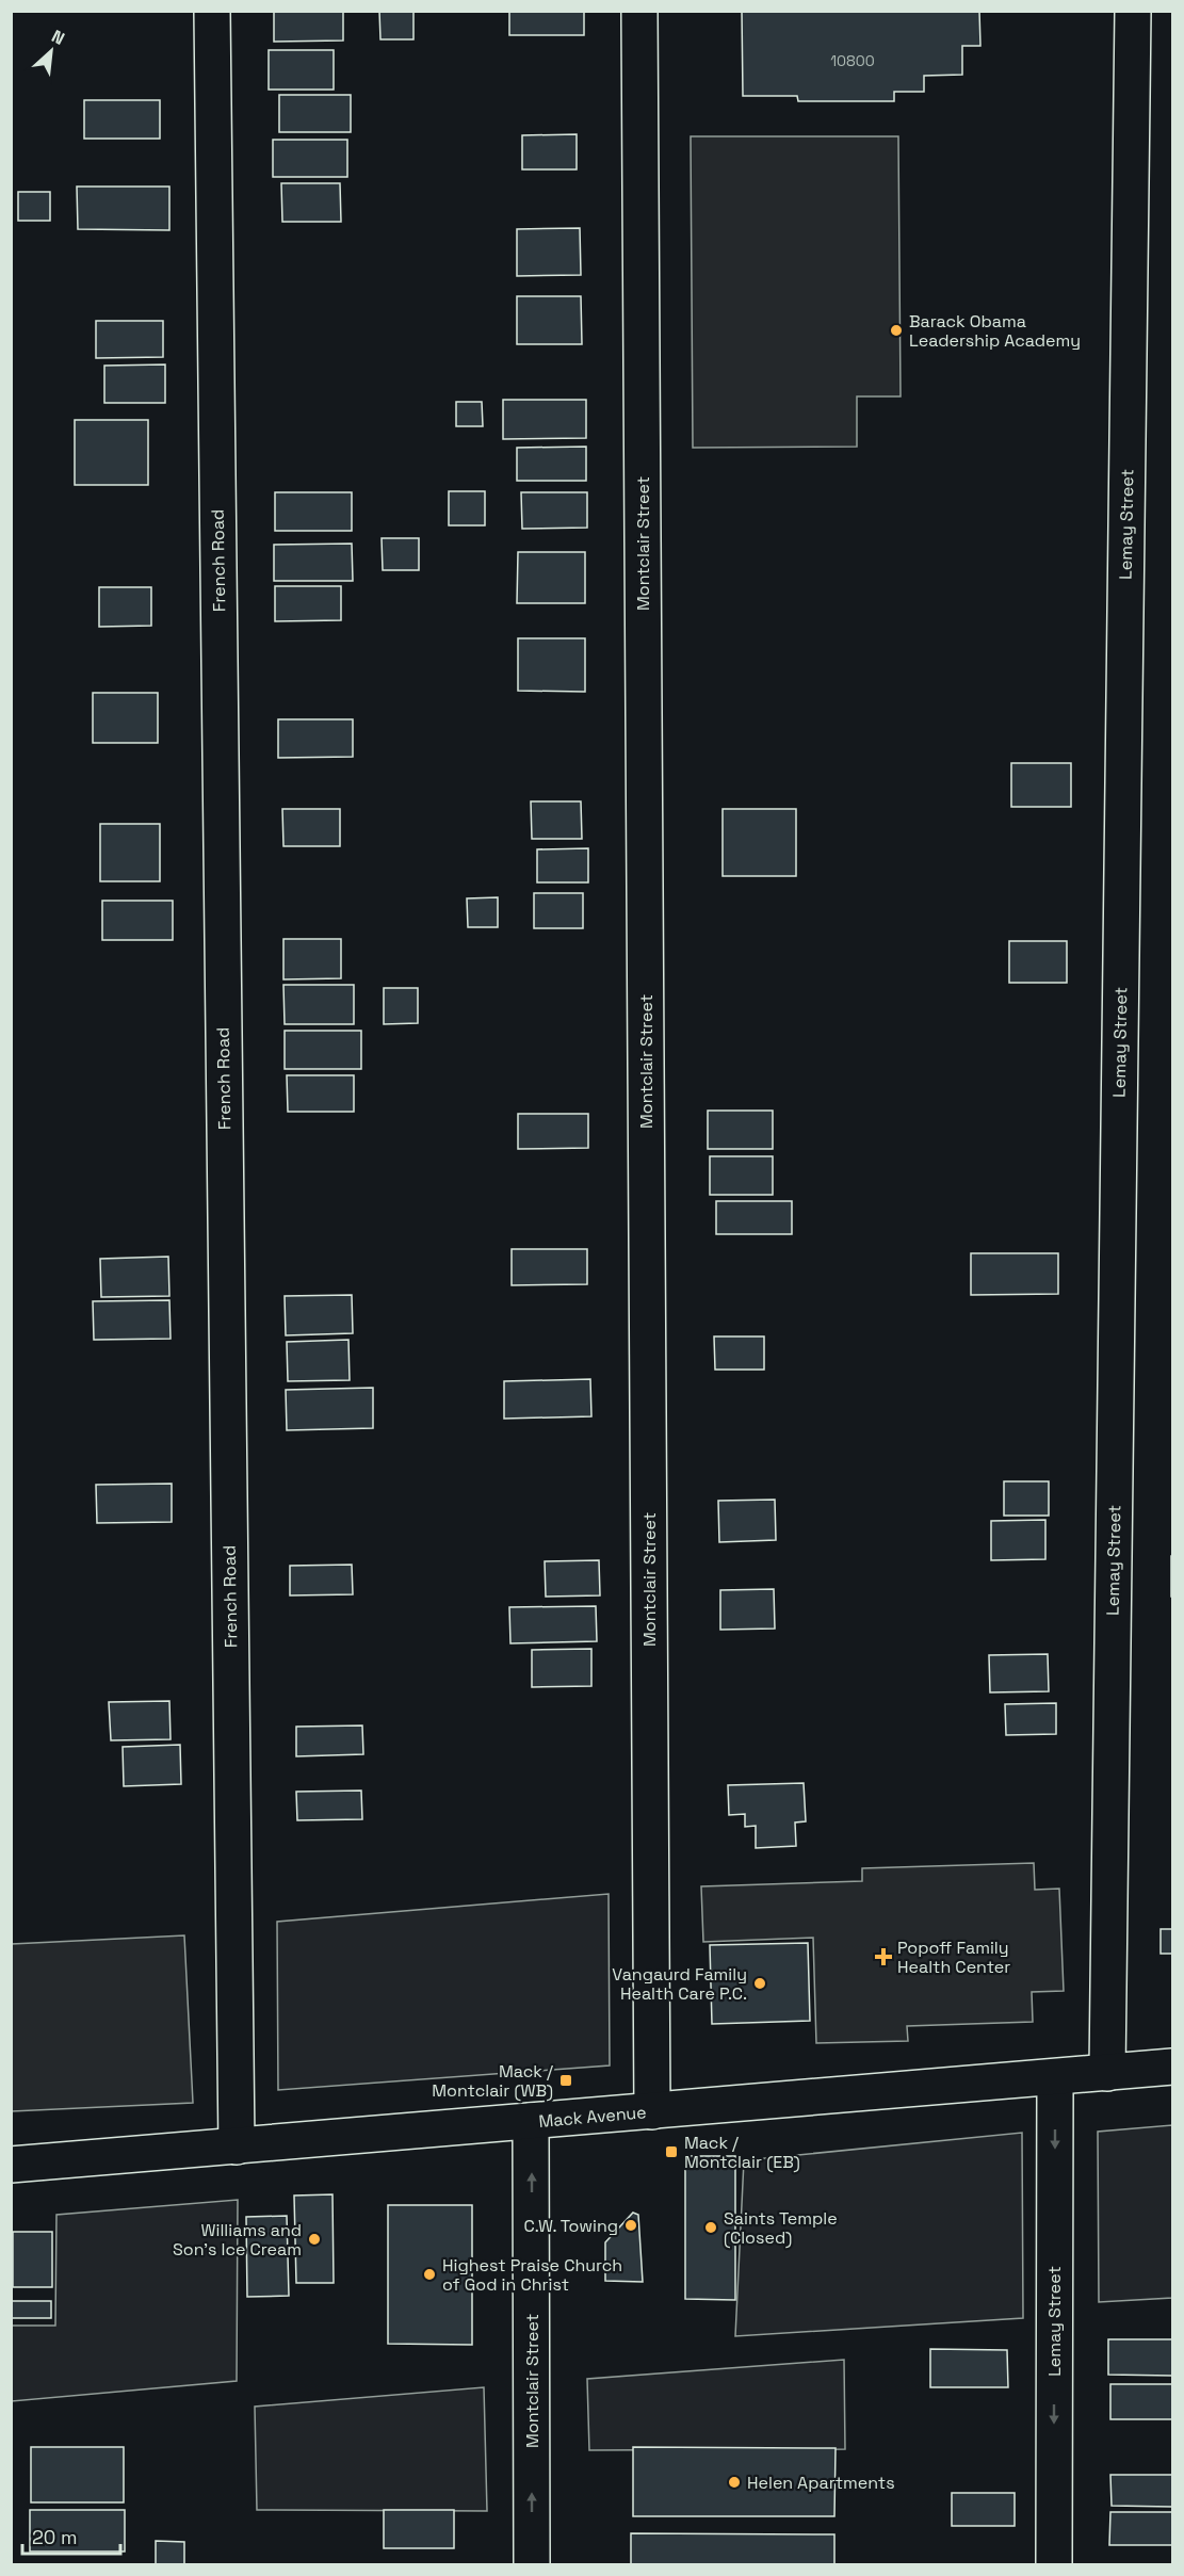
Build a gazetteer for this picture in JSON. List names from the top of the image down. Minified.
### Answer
{"streets":{"street":["Lemay Street","Montclair Street","French Road","Mack Avenue"]},"crossings":[["Lemay Street","Mack Avenue"],["Montclair Street","Mack Avenue"],["French Road","Mack Avenue"]],"places":{"other":["Barack Obama Leadership Academy","Vangaurd Family Health Care P.C.","C.W. Towing","Saints Temple (Closed)","Williams and Son's Ice Cream","Highest Praise Church of God in Christ","Helen Apartments"],"health":["Popoff Family Health Center"],"transit":["Mack / Montclair (WB)","Mack / Montclair (EB)"]},"house_numbers":["10800"],"scale_bar":"20 m","north":"top right"}
